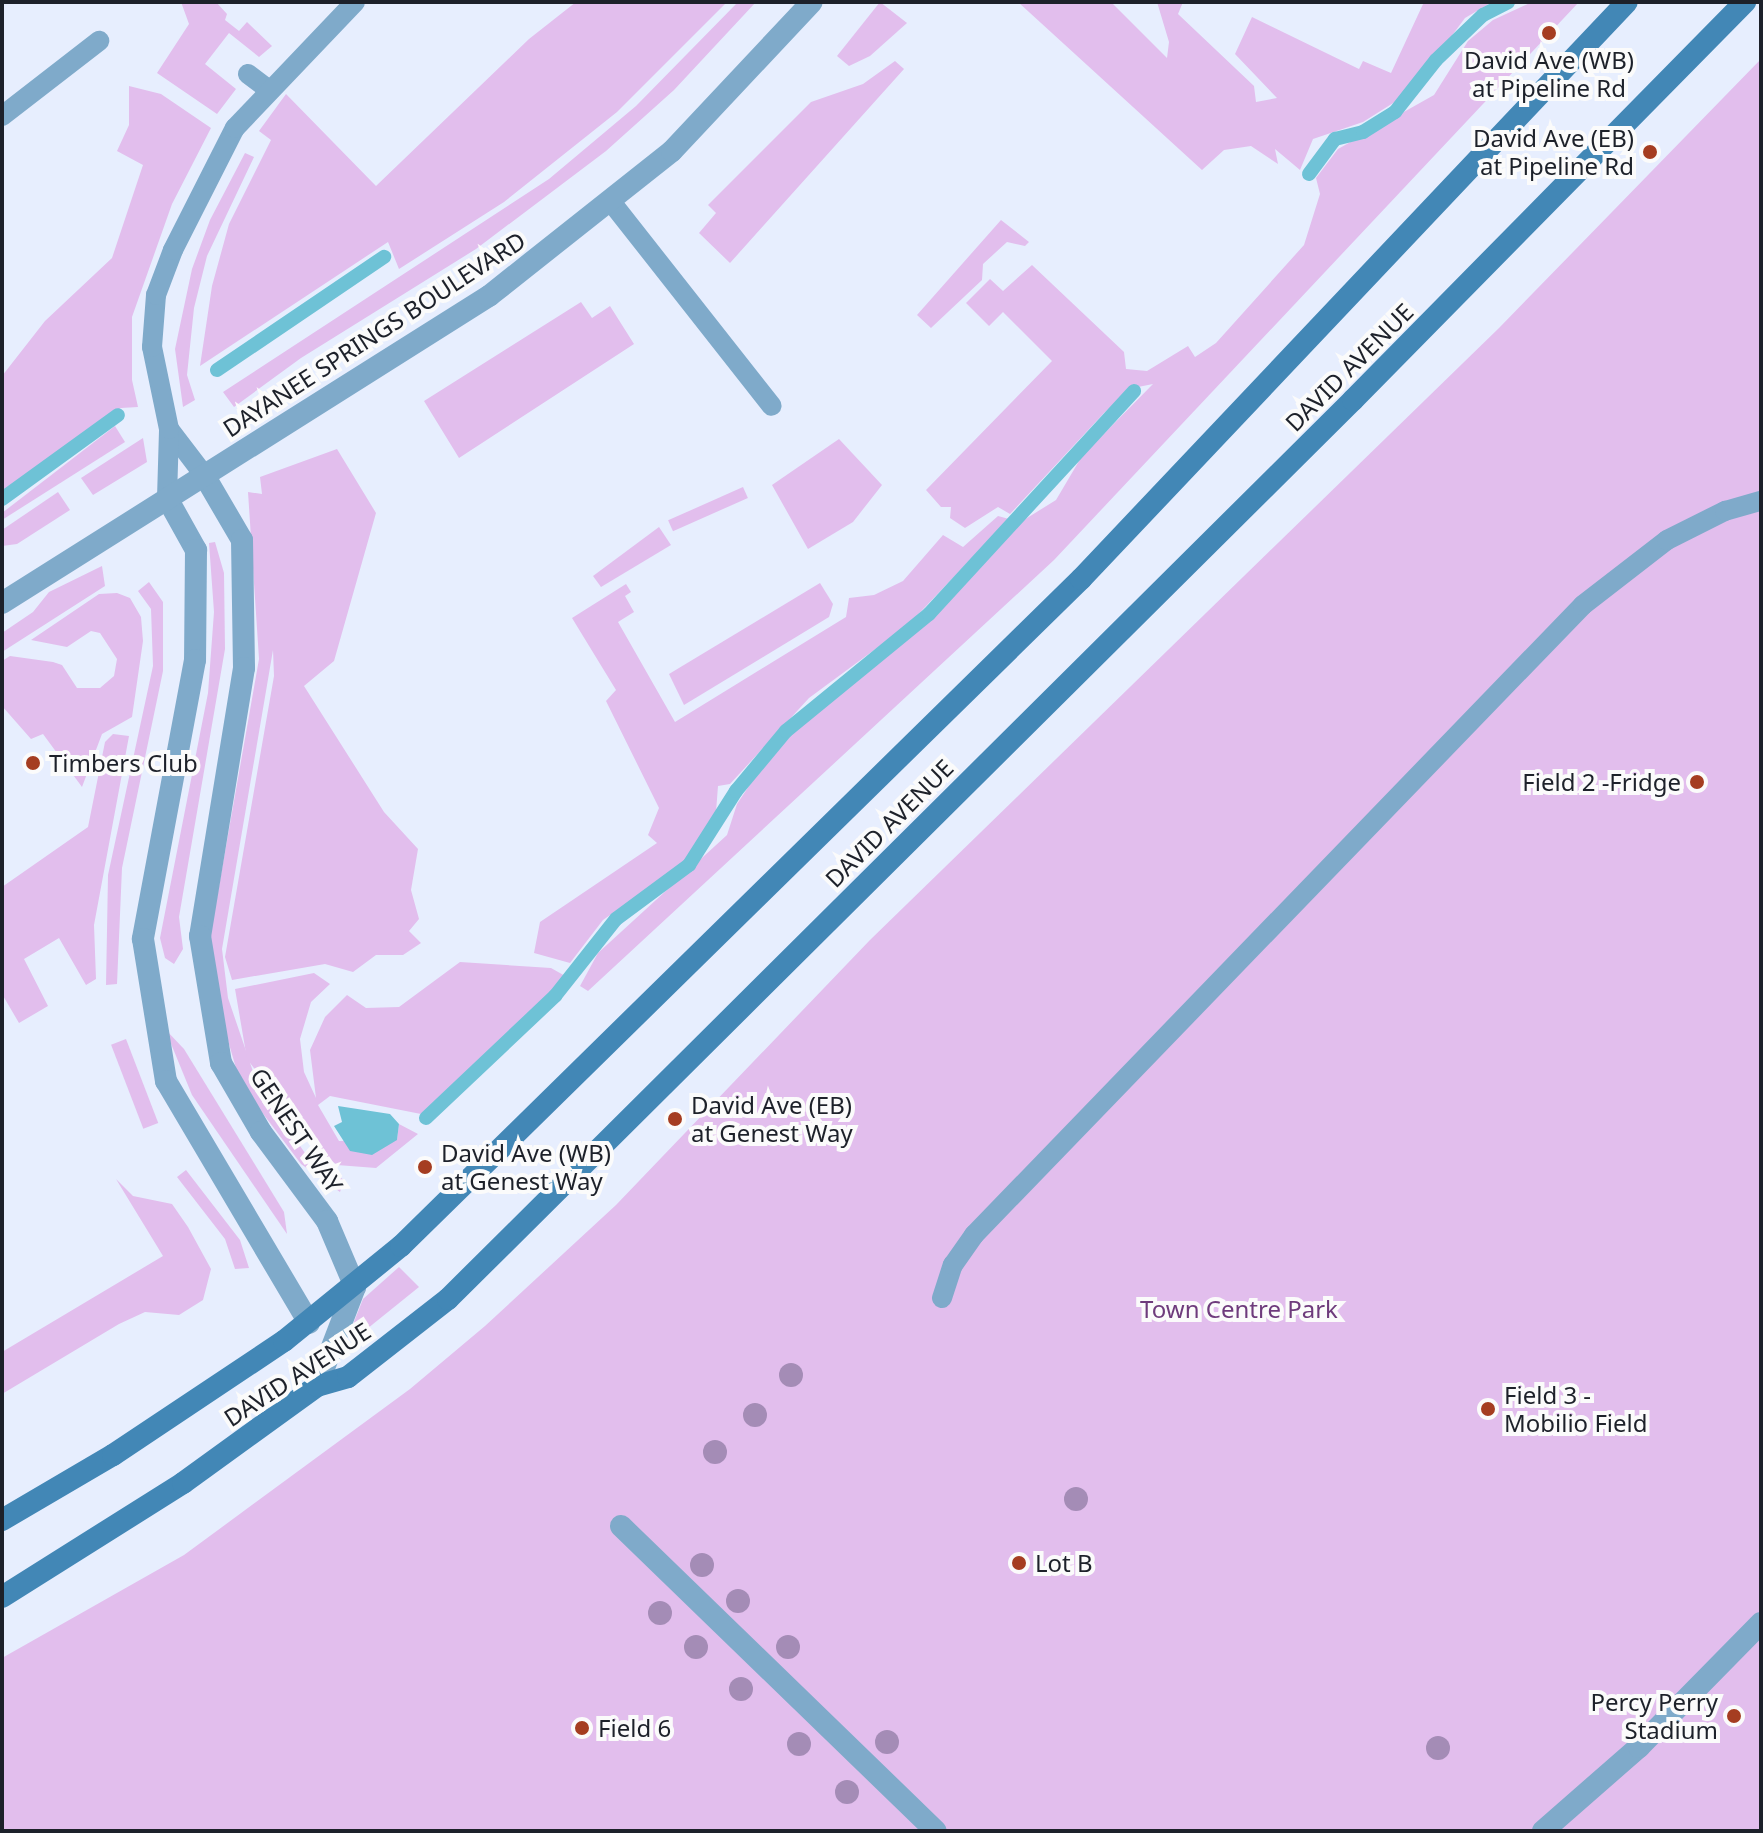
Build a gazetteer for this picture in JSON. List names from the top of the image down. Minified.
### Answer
{"streets":{"main road":["DAVID AVENUE"],"street":["DAYANEE SPRINGS BOULEVARD","GENEST WAY"]},"crossings":[["DAYANEE SPRINGS BOULEVARD","GENEST WAY"],["DAVID AVENUE","GENEST WAY"]],"parks":["Town Centre Park"],"places":["David Ave (WB) at Pipeline Rd","David Ave (EB) at Pipeline Rd","Timbers Club","Field 2 -Fridge","David Ave (EB) at Genest Way","David Ave (WB) at Genest Way","Field 3 - Mobilio Field","Lot B","Percy Perry Stadium","Field 6"]}
